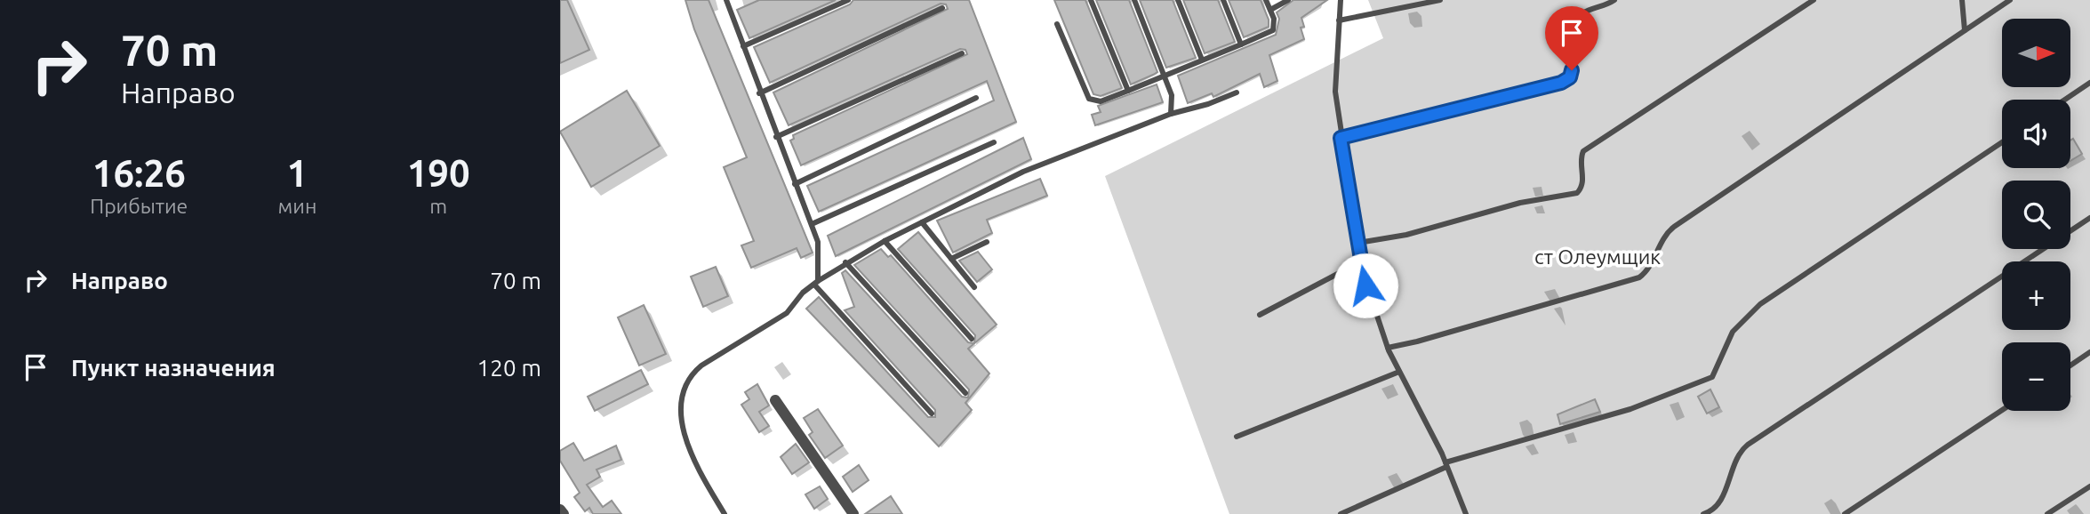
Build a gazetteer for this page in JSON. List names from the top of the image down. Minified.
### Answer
{"parks":["ст Олеумщик"],"north":"right","page":{"turn":["70 m","Направо"],"map_buttons":["+","−"],"eta":["16:26","Прибытие","1","мин","190","m"],"list":[{"name":"Направо","value":"70 m"},{"name":"Пункт назначения","value":"120 m"}]}}
